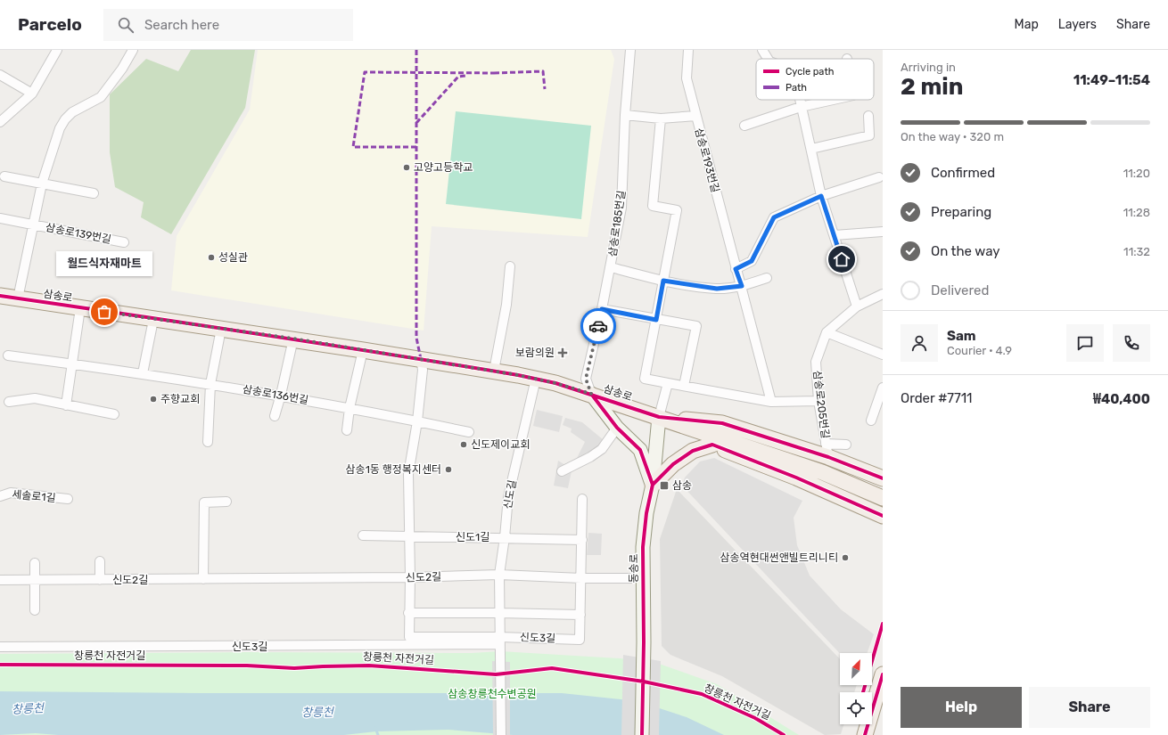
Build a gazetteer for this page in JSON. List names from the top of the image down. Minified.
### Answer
{"streets":{"main road":["삼송로","동송로"],"street":["삼송로193번길","삼송로185번길","삼송로139번길","삼송로136번길","삼송로205번길","신도길","세솔로1길","신도1길","신도2길","신도3길"],"cycle path":["창릉천 자전거길"]},"crossings":[["삼송로185번길","삼송로"],["삼송로139번길","삼송로"],["삼송로","신도길"],["삼송로","동송로"],["신도길","신도1길"],["신도길","신도2길"],["신도길","신도3길"],["동송로","신도2길"]],"water":["창릉천"],"parks":["삼송창릉천수변공원"],"places":{"other":["고양고등학교","성실관","월드식자재마트","주향교회","신도제이교회","삼송1동 행정복지센터","삼송역현대썬앤빌트리니티"],"health":["보람의원"],"transit":["삼송"]},"legend":["Cycle path","Path"],"north":"top right","page":{"header":"Parcelo","search":"Search here","nav":["Map","Layers","Share"],"heading":["2 min","Arriving in","11:49–11:54"],"panel":["Sam","Courier · 4.9","Order #7711","₩40,400"],"bar":"On the way · 320 m","list":[["Confirmed","11:20"],["Preparing","11:28"],["On the way","11:32"],"Delivered"],"bubble":"월드식자재마트","buttons":["Help","Share"]}}
